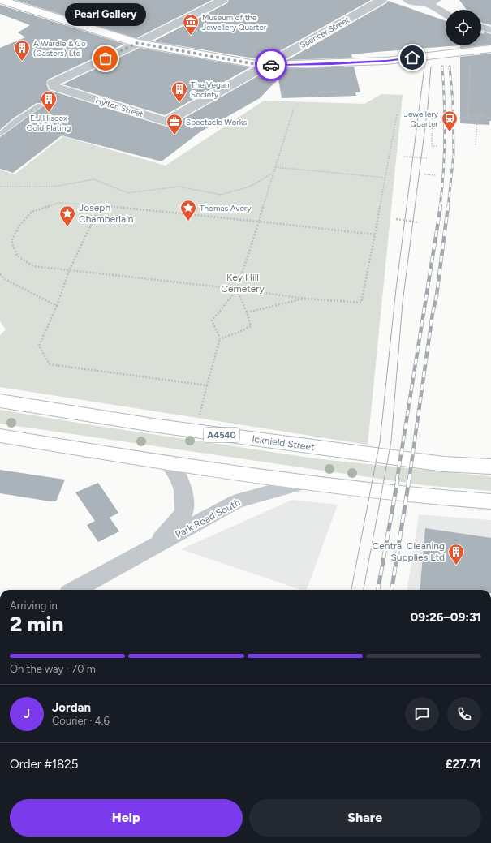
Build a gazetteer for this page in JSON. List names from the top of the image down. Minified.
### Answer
{"streets":{"main road":["A4540","Icknield Street"],"street":["Spencer Street","Hylton Street","Park Road South"]},"crossings":[["Spencer Street","Hylton Street"]],"parks":["Key Hill Cemetery"],"places":{"museum":["Museum of the Jewellery Quarter"],"other":["Pearl Gallery"],"building":["A Wardle & Co (Casters) Ltd","The Vegan Society","E.J.Hiscox Gold Plating","Central Cleaning Supplies Ltd"],"station":["Jewellery Quarter"],"office":["Spectacle Works"],"place":["Thomas Avery","Joseph Chamberlain"]},"page":{"bubble":"Pearl Gallery","heading":["2 min","Arriving in","09:26–09:31"],"panel":["Jordan","Courier · 4.6","Order #1825","£27.71"],"bar":"On the way · 70 m","round":"J","buttons":["Help","Share"]}}
